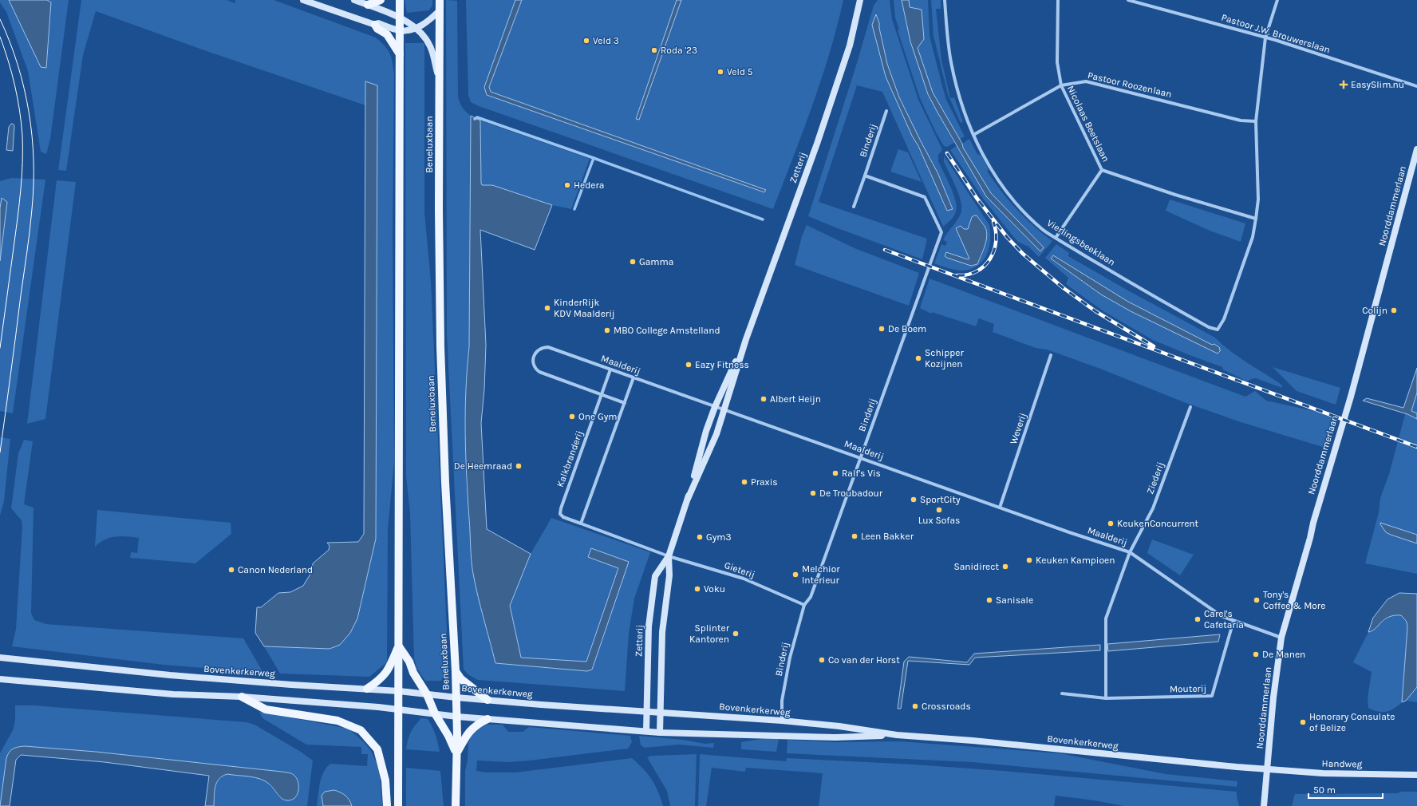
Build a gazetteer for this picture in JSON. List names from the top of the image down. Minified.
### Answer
{"streets":{"main road":["Beneluxbaan","Zetterij","Noorddammerlaan","Bovenkerkerweg","Handweg"],"street":["Pastoor J.W. Brouwerslaan","Pastoor Roozenlaan","Nicolaas Beetslaan","Binderij","Vierlingsbeeklaan","Maalderij","Weverij","Kalkbranderij","Ziederij","Gieterij","Mouterij"]},"crossings":[["Pastoor Roozenlaan","Nicolaas Beetslaan"],["Pastoor Roozenlaan","Vierlingsbeeklaan"],["Nicolaas Beetslaan","Vierlingsbeeklaan"],["Binderij","Maalderij"],["Binderij","Gieterij"],["Binderij","Bovenkerkerweg"],["Beneluxbaan","Bovenkerkerweg"],["Zetterij","Maalderij"],["Zetterij","Kalkbranderij"],["Zetterij","Gieterij"],["Zetterij","Bovenkerkerweg"],["Noorddammerlaan","Maalderij"],["Noorddammerlaan","Bovenkerkerweg"],["Noorddammerlaan","Handweg"],["Maalderij","Weverij"],["Maalderij","Kalkbranderij"],["Maalderij","Ziederij"],["Maalderij","Mouterij"],["Kalkbranderij","Gieterij"],["Bovenkerkerweg","Handweg"]],"places":{"other":["Veld 3","Roda '23","Veld 5","Hedera","Gamma","KinderRijk KDV Maalderij","Colijn","De Boem","MBO College Amstelland","Schipper Kozijnen","Eazy Fitness","Albert Heijn","One Gym","De Heemraad","Ralf's Vis","Praxis","De Troubadour","SportCity","Lux Sofas","KeukenConcurrent","Leen Bakker","Gym3","Keuken Kampioen","Sanidirect","Canon Nederland","Melchior Interieur","Voku","Sanisale","Tony's Coffee & More","Carel's Cafetaria","Splinter Kantoren","De Manen","Co van der Horst","Crossroads","Honorary Consulate of Belize"],"health":["EasySlim.nu"]},"scale_bar":"50 m"}
